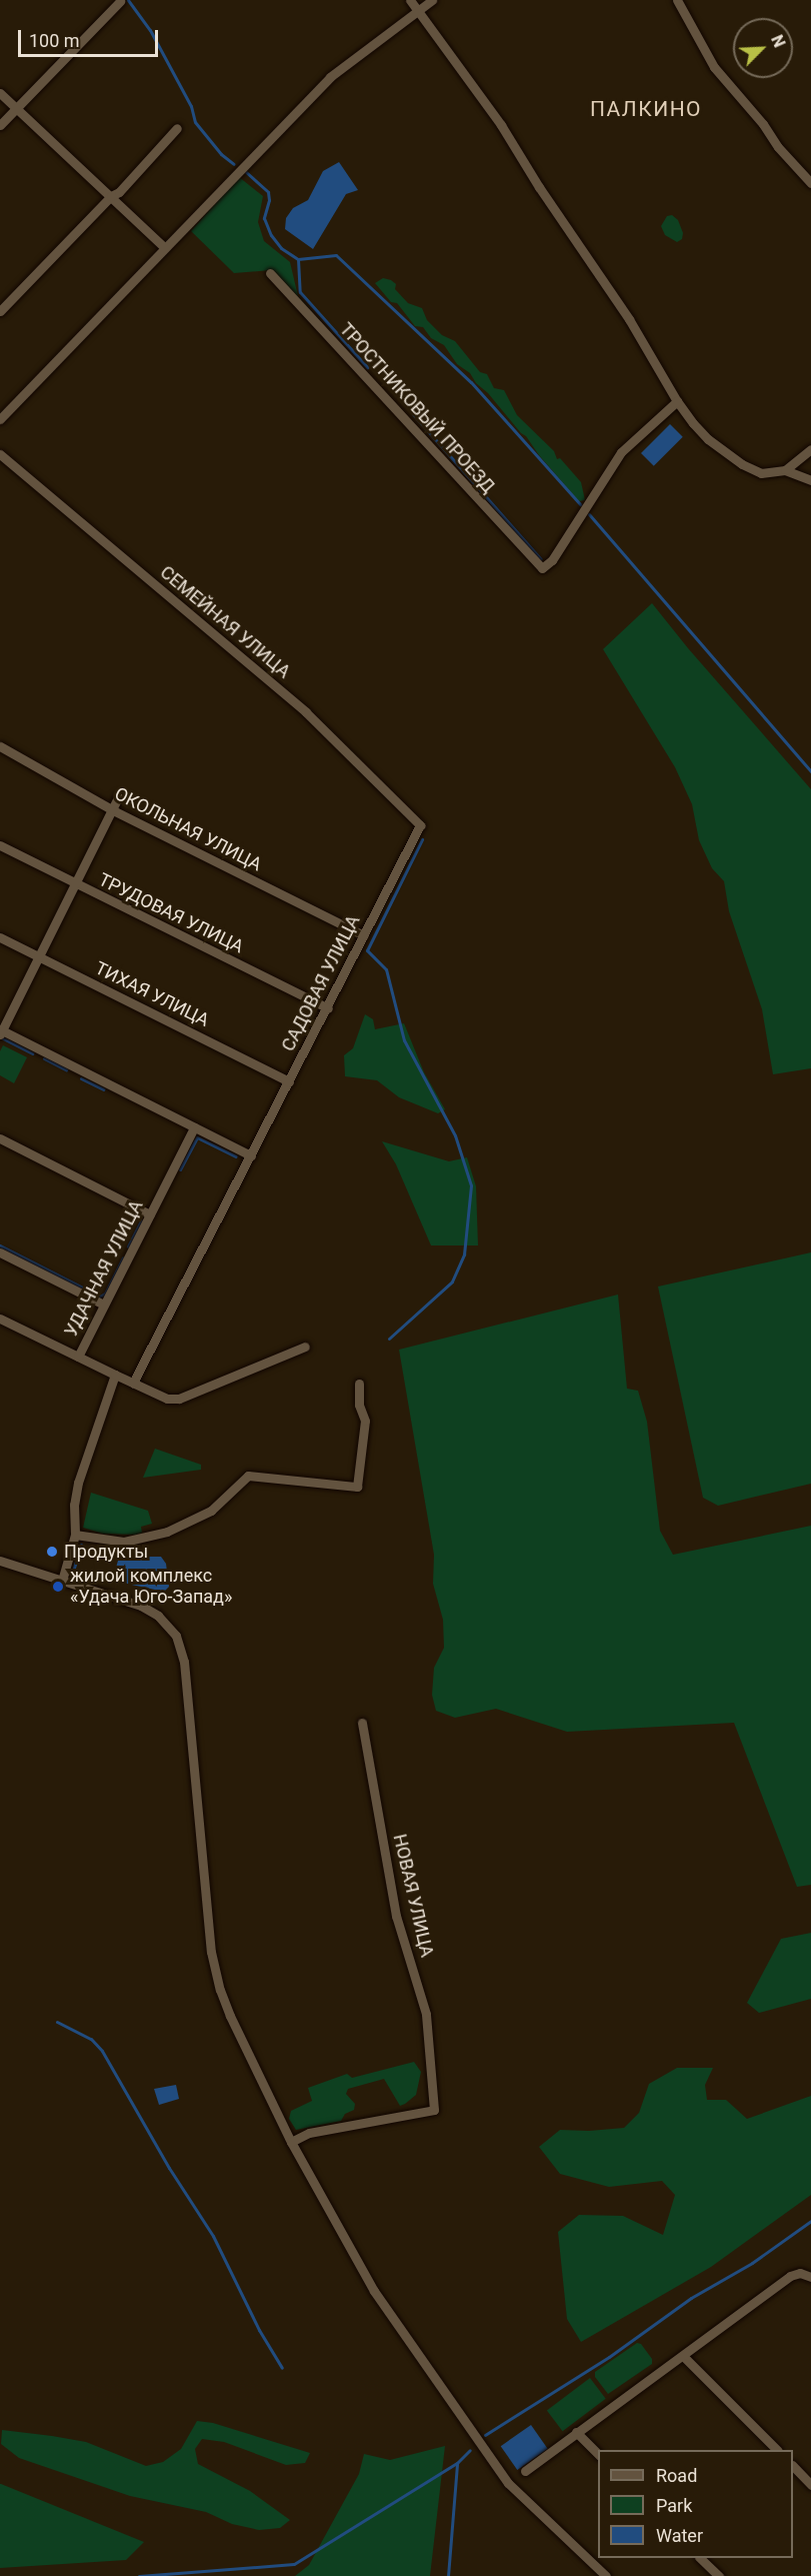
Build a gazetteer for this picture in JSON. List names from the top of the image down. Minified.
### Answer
{"streets":{"street":["ТРОСТНИКОВЫЙ ПРОЕЗД","СЕМЕЙНАЯ УЛИЦА","ОКОЛЬНАЯ УЛИЦА","ТРУДОВАЯ УЛИЦА","САДОВАЯ УЛИЦА","ТИХАЯ УЛИЦА","УДАЧНАЯ УЛИЦА","НОВАЯ УЛИЦА"]},"crossings":[["СЕМЕЙНАЯ УЛИЦА","САДОВАЯ УЛИЦА"],["ОКОЛЬНАЯ УЛИЦА","САДОВАЯ УЛИЦА"],["ТРУДОВАЯ УЛИЦА","САДОВАЯ УЛИЦА"],["САДОВАЯ УЛИЦА","ТИХАЯ УЛИЦА"],["САДОВАЯ УЛИЦА","УДАЧНАЯ УЛИЦА"]],"districts":["ПАЛКИНО"],"places":["Продукты","жилой комплекс «Удача Юго-Запад»"],"legend":["Road","Park","Water"],"scale_bar":"100 m","north":"top right"}
